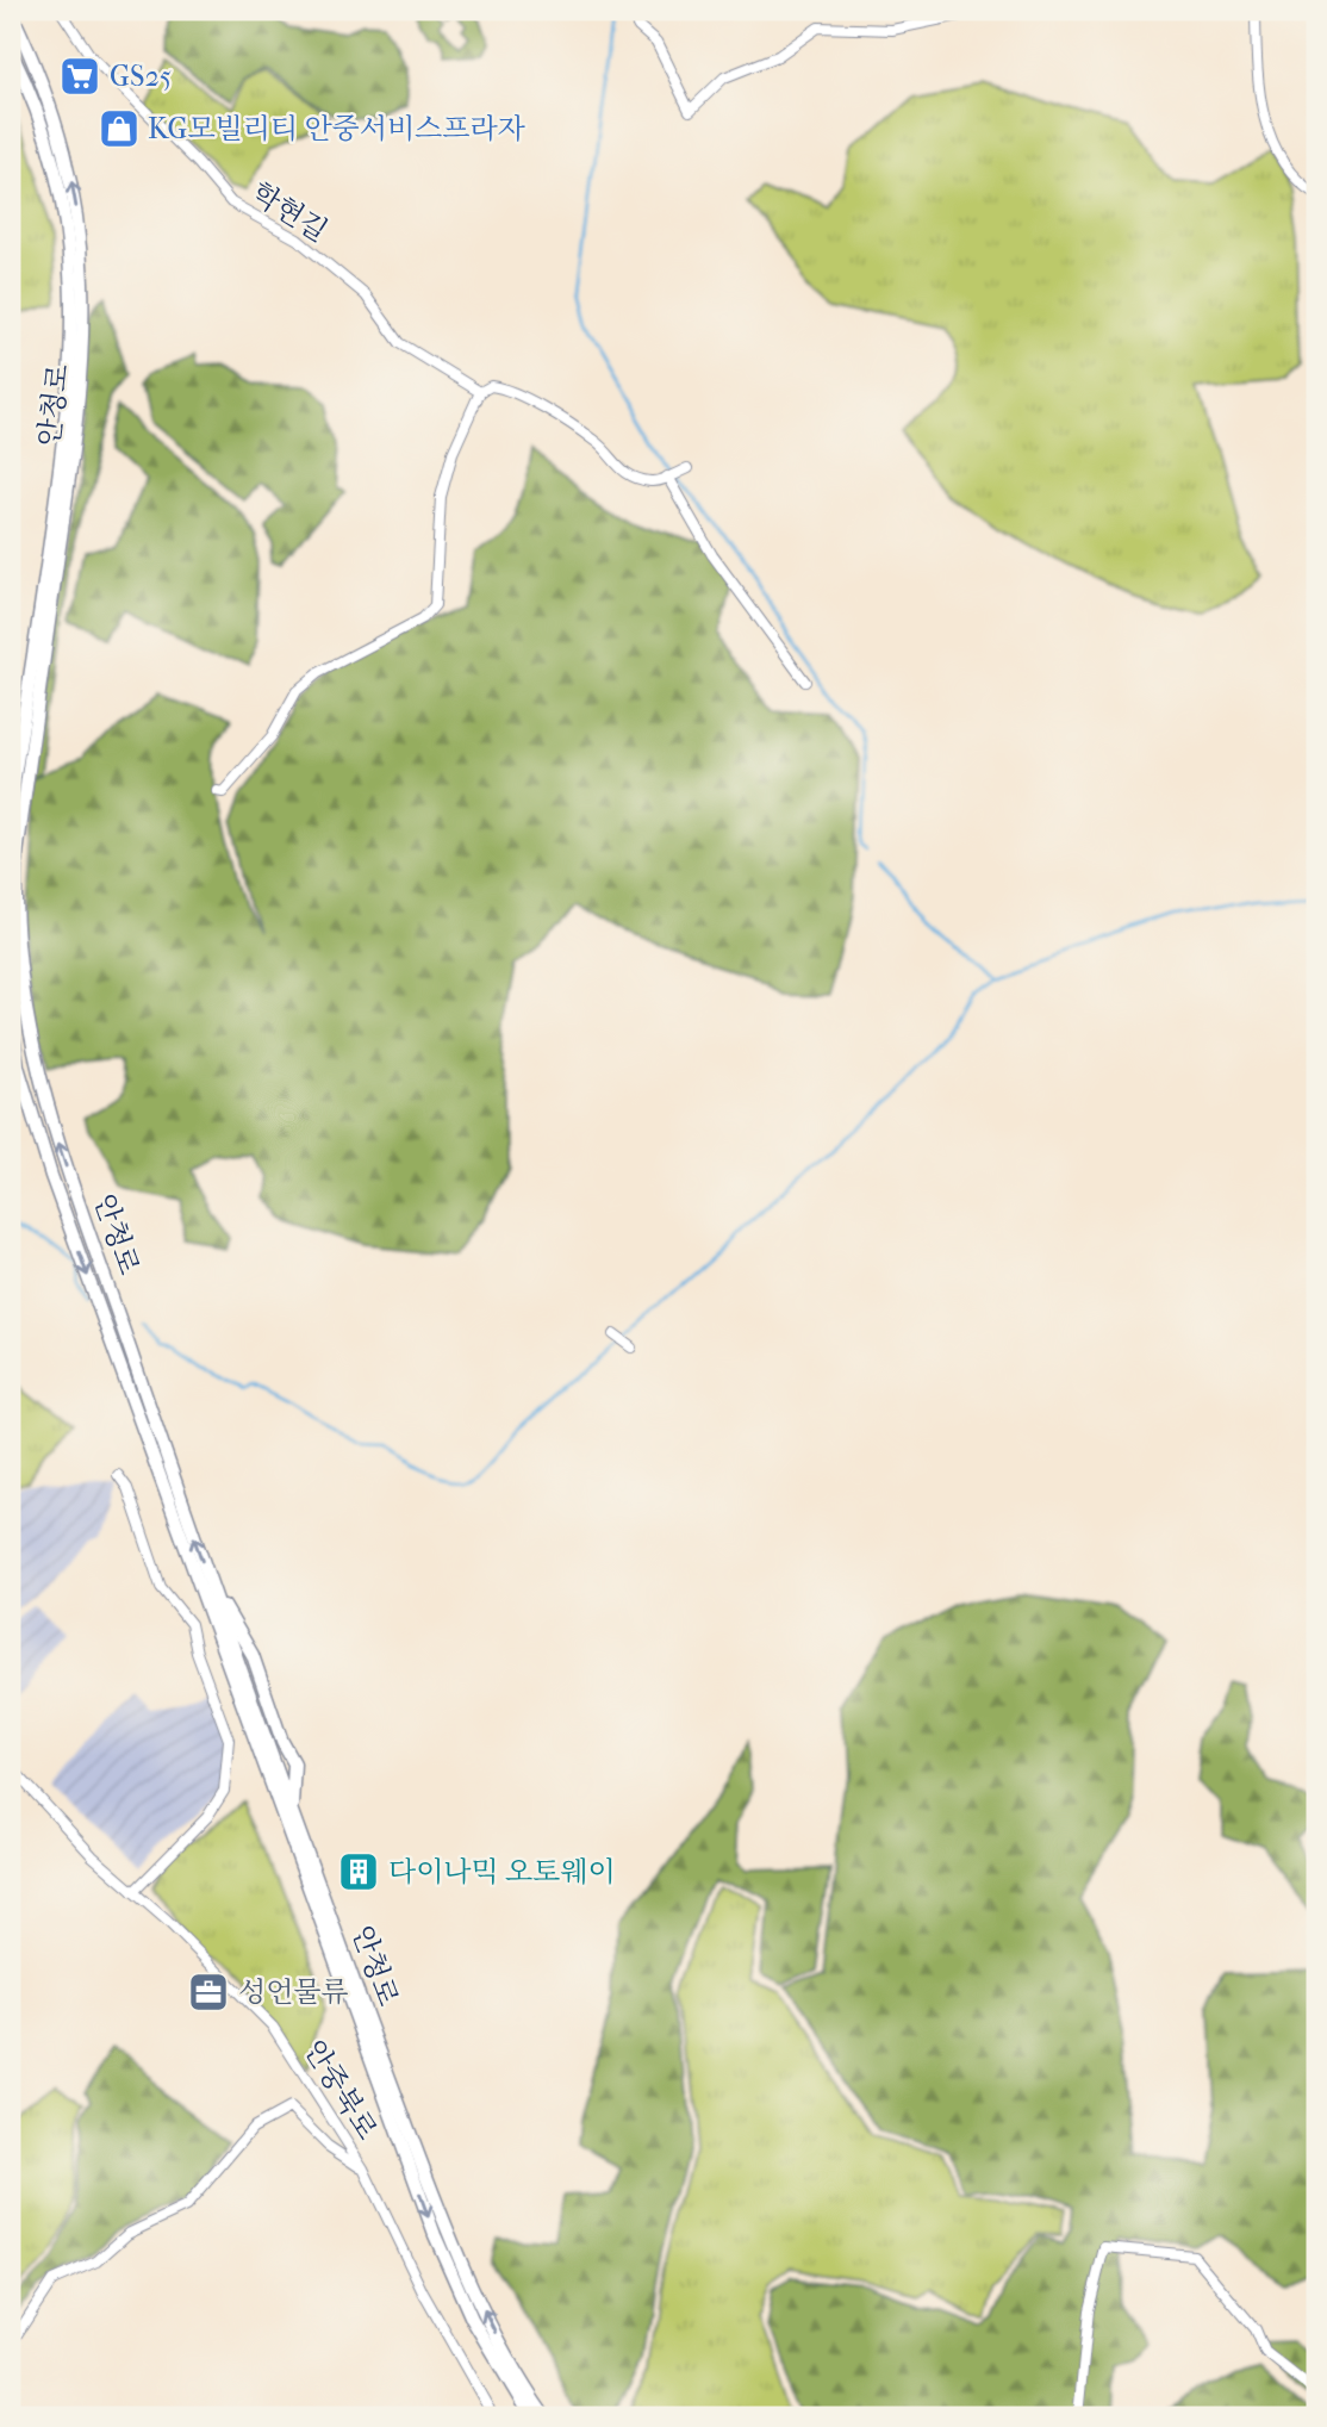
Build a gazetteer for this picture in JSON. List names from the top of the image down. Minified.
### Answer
{"streets":{"street":["학현길","안청로","안중북로"]},"places":{"supermarket":["GS25"],"shop":["KG모빌리티 안중서비스프라자"],"building":["다이나믹 오토웨이"],"office":["성언물류"]}}
